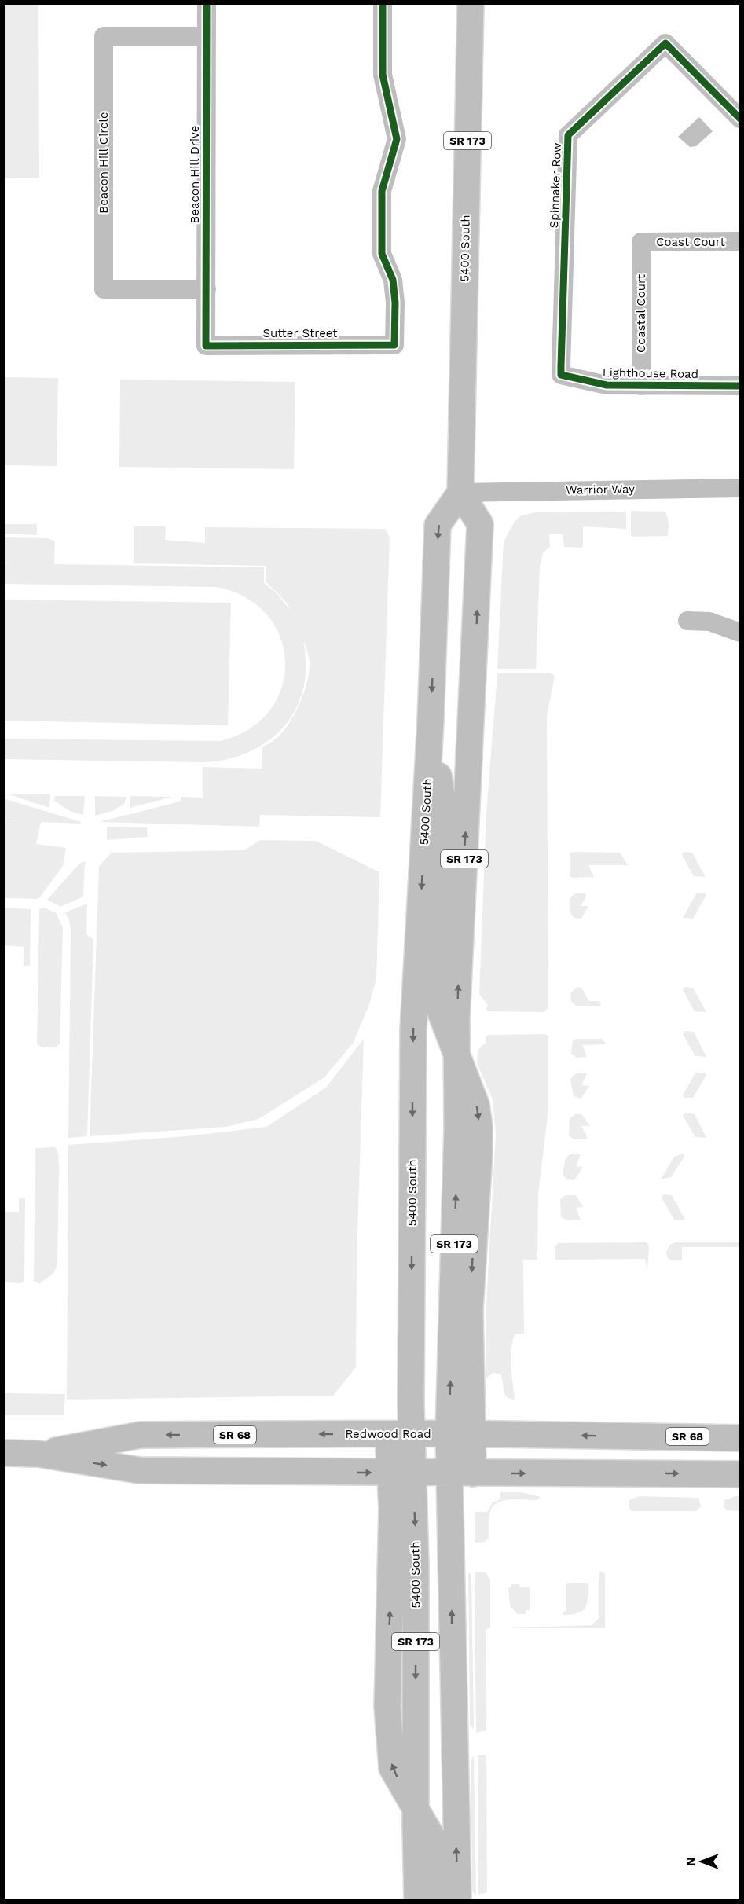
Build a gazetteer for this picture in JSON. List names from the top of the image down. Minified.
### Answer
{"streets":{"main road":["SR 173","5400 South","Redwood Road","SR 68"],"street":["Beacon Hill Circle","Beacon Hill Drive","Spinnaker Row","Coast Court","Coastal Court","Sutter Street","Lighthouse Road","Warrior Way"]},"crossings":[["SR 173","5400 South"],["SR 173","Warrior Way"],["SR 173","Redwood Road"],["Beacon Hill Circle","Beacon Hill Drive"],["Beacon Hill Drive","Sutter Street"],["Spinnaker Row","Lighthouse Road"],["Coast Court","Coastal Court"],["5400 South","Warrior Way"],["5400 South","Redwood Road"],["Coastal Court","Lighthouse Road"]],"north":"left"}
